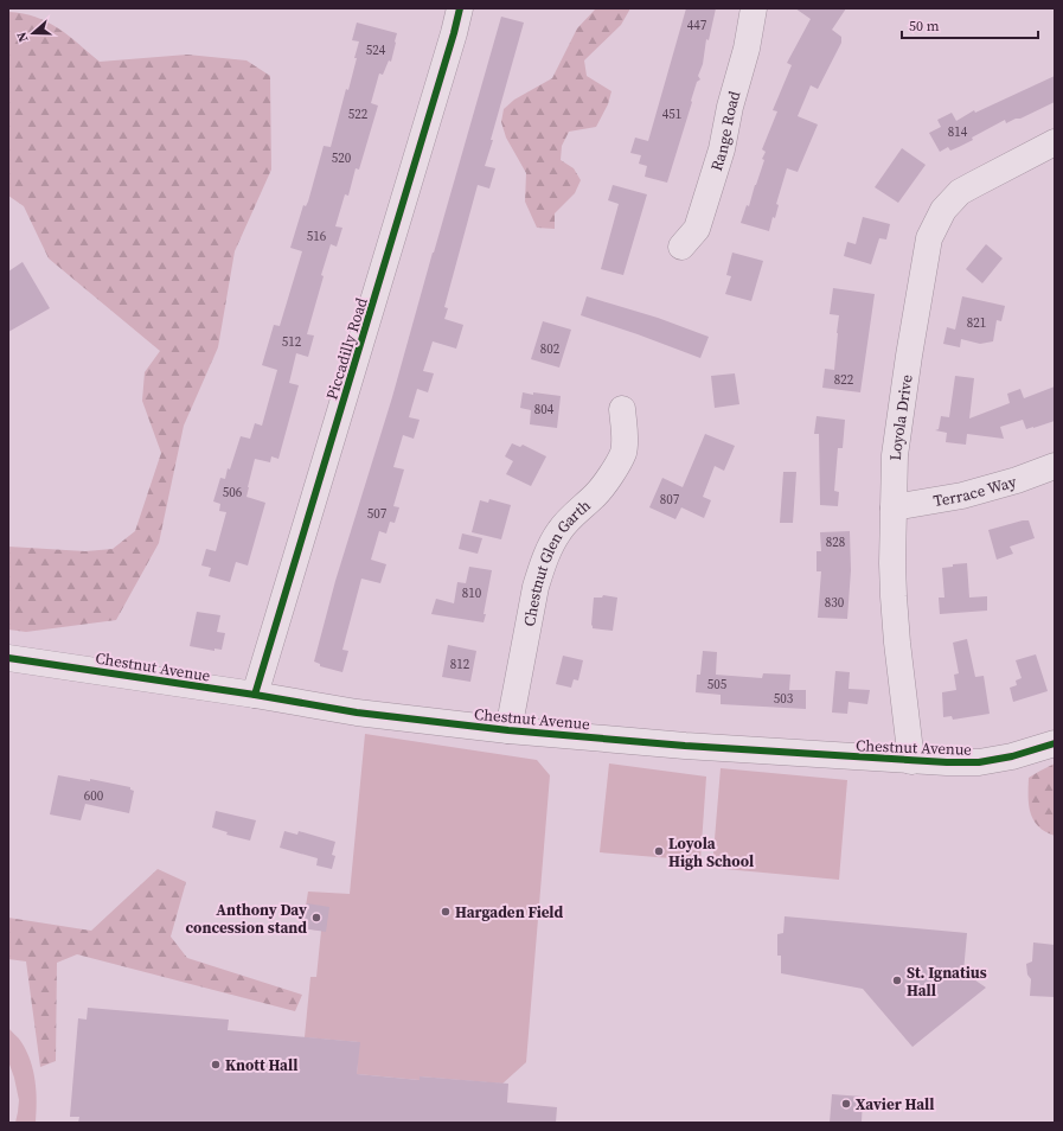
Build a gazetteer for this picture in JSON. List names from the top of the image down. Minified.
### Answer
{"streets":{"street":["Range Road","Piccadilly Road","Loyola Drive","Terrace Way","Chestnut Glen Garth","Chestnut Avenue"]},"crossings":[["Piccadilly Road","Chestnut Avenue"],["Loyola Drive","Terrace Way"],["Loyola Drive","Chestnut Avenue"],["Chestnut Glen Garth","Chestnut Avenue"]],"places":["Loyola High School","Hargaden Field","Anthony Day concession stand","St. Ignatius Hall","Knott Hall","Xavier Hall"],"house_numbers":["447","524","522","451","814","520","516","821","512","802","822","804","506","807","507","828","810","830","812","505","503","600"],"scale_bar":"50 m","north":"left"}
